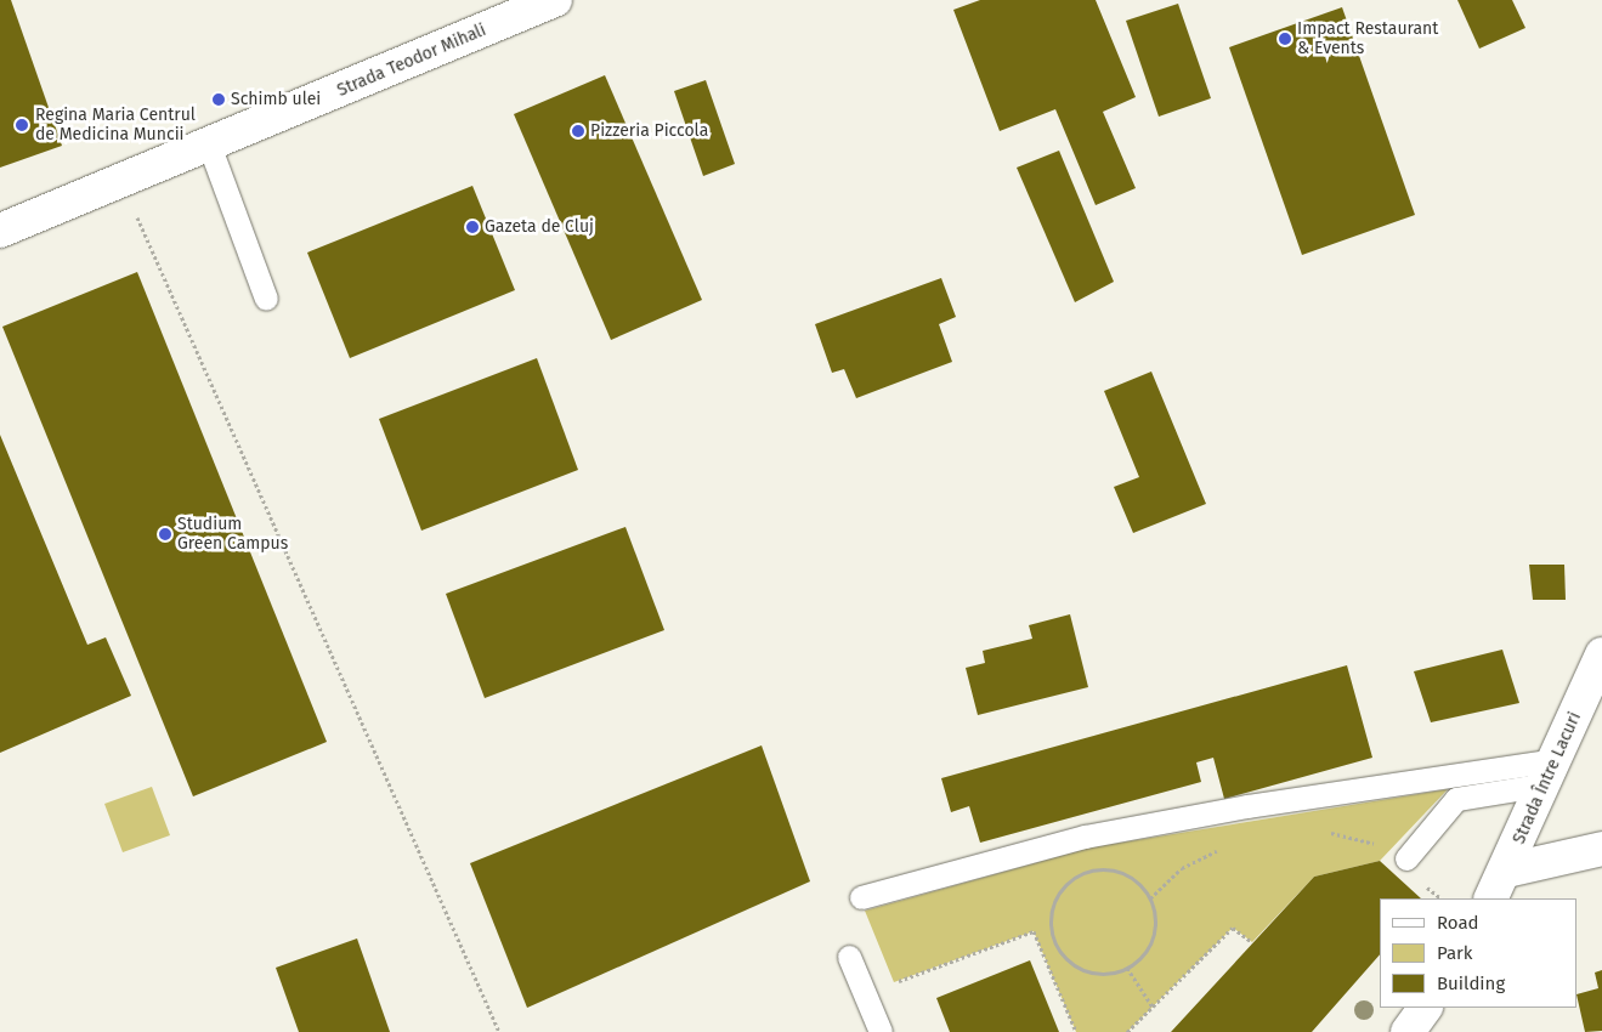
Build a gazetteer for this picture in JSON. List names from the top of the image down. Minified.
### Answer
{"streets":{"main road":["Strada Teodor Mihali","Strada Între Lacuri"]},"places":["Impact Restaurant & Events","Schimb ulei","Regina Maria Centrul de Medicina Muncii","Pizzeria Piccola","Gazeta de Cluj","Studium Green Campus"],"legend":["Road","Park","Building"]}
